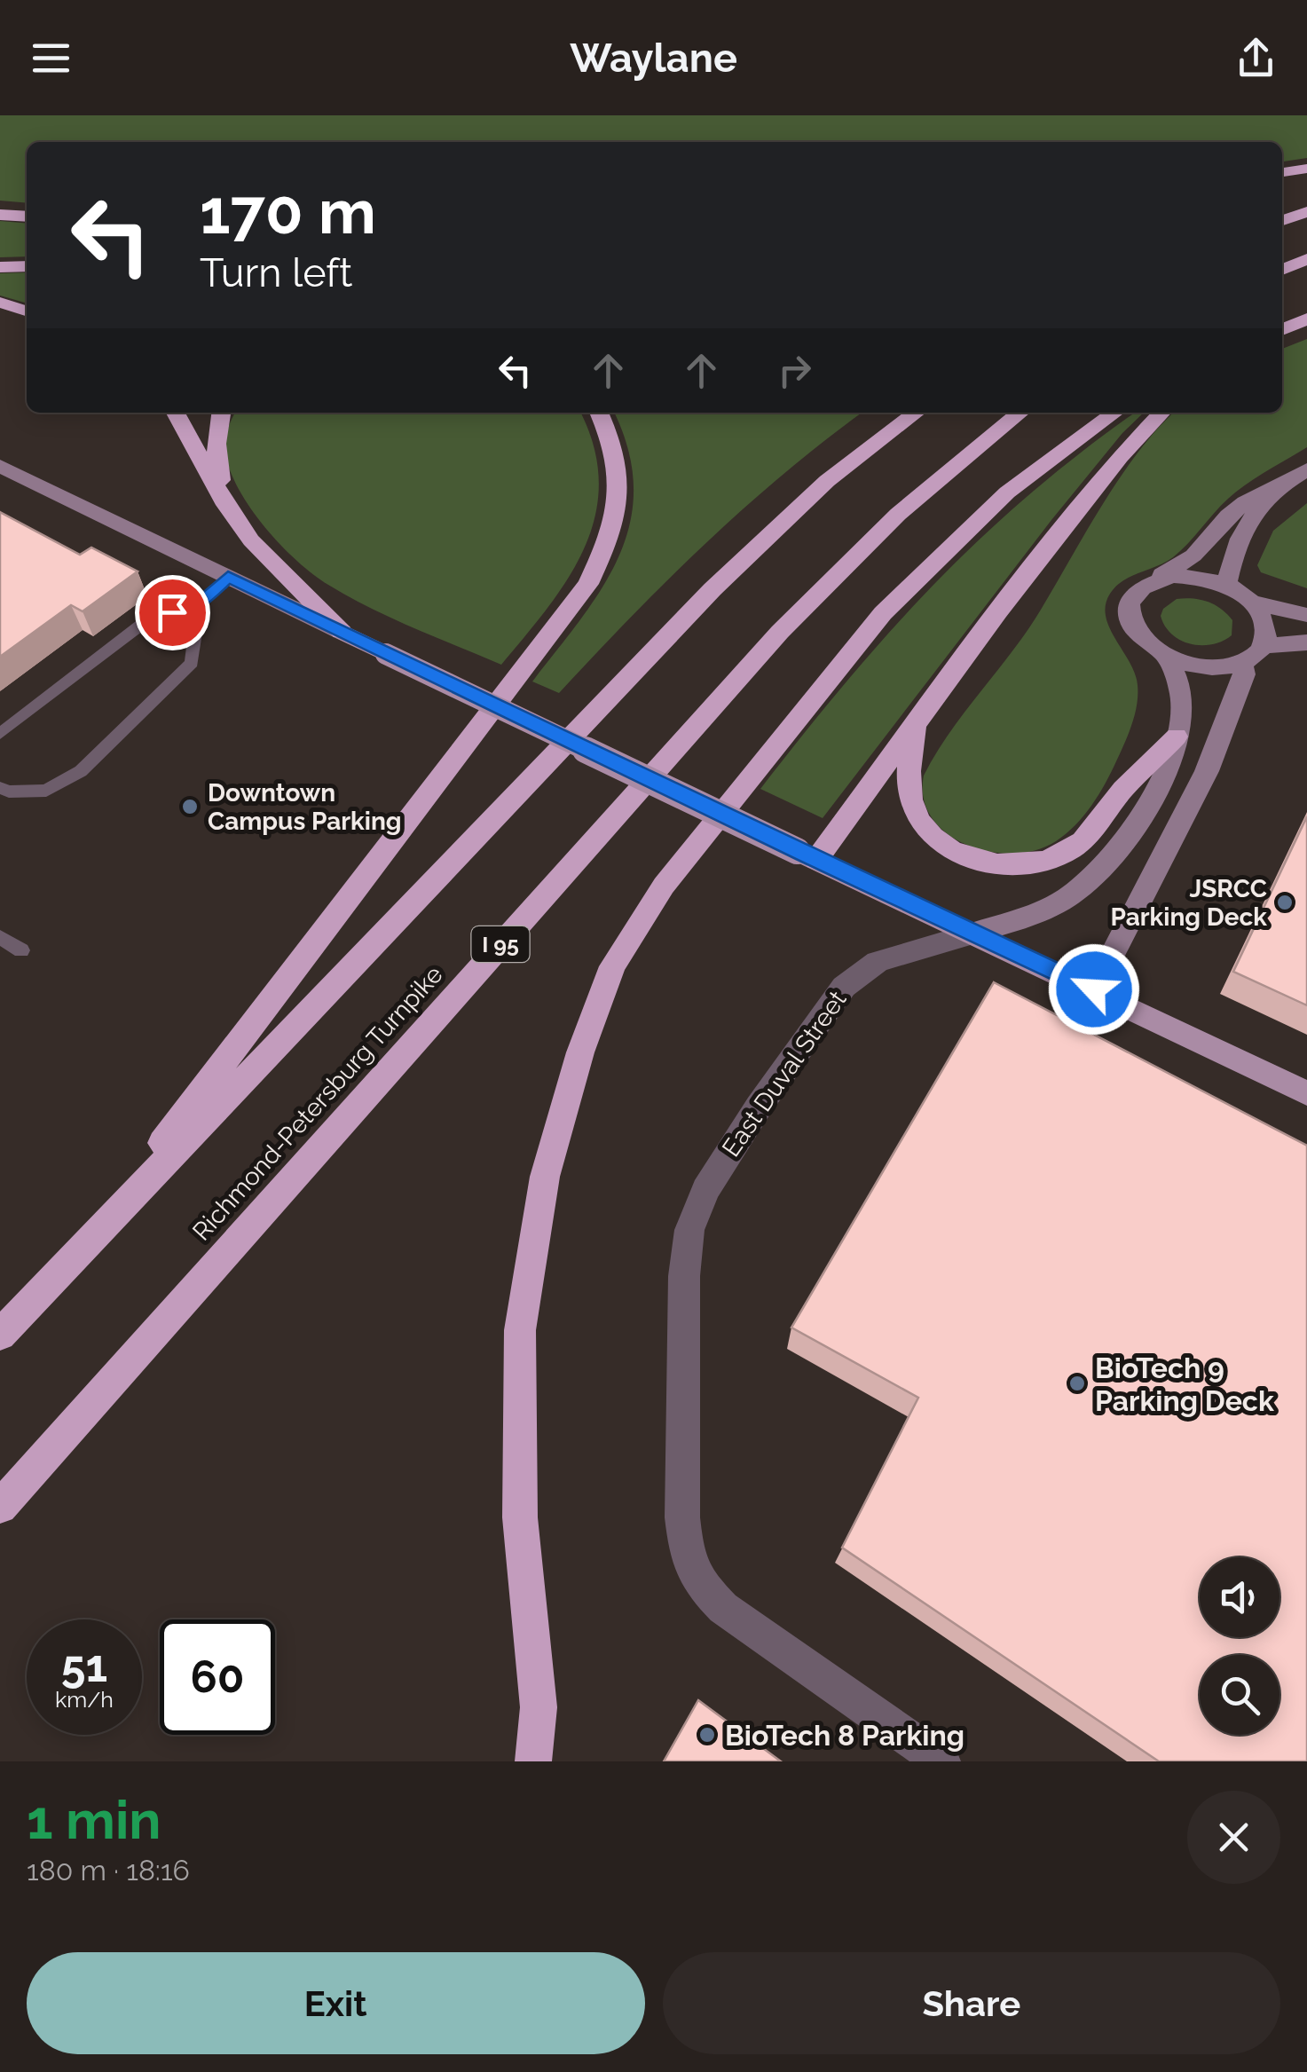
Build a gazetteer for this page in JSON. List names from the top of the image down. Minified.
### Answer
{"streets":{"highway":["I 95","Richmond-Petersburg Turnpike"],"street":["East Duval Street"]},"places":["Downtown Campus Parking","JSRCC Parking Deck","BioTech 9 Parking Deck","BioTech 8 Parking"],"page":{"header":"Waylane","turn":["170 m","Turn left"],"speed":"51 km/h","limit":"60","heading":["1 min","180 m · 18:16"],"buttons":["Exit","Share"]}}
